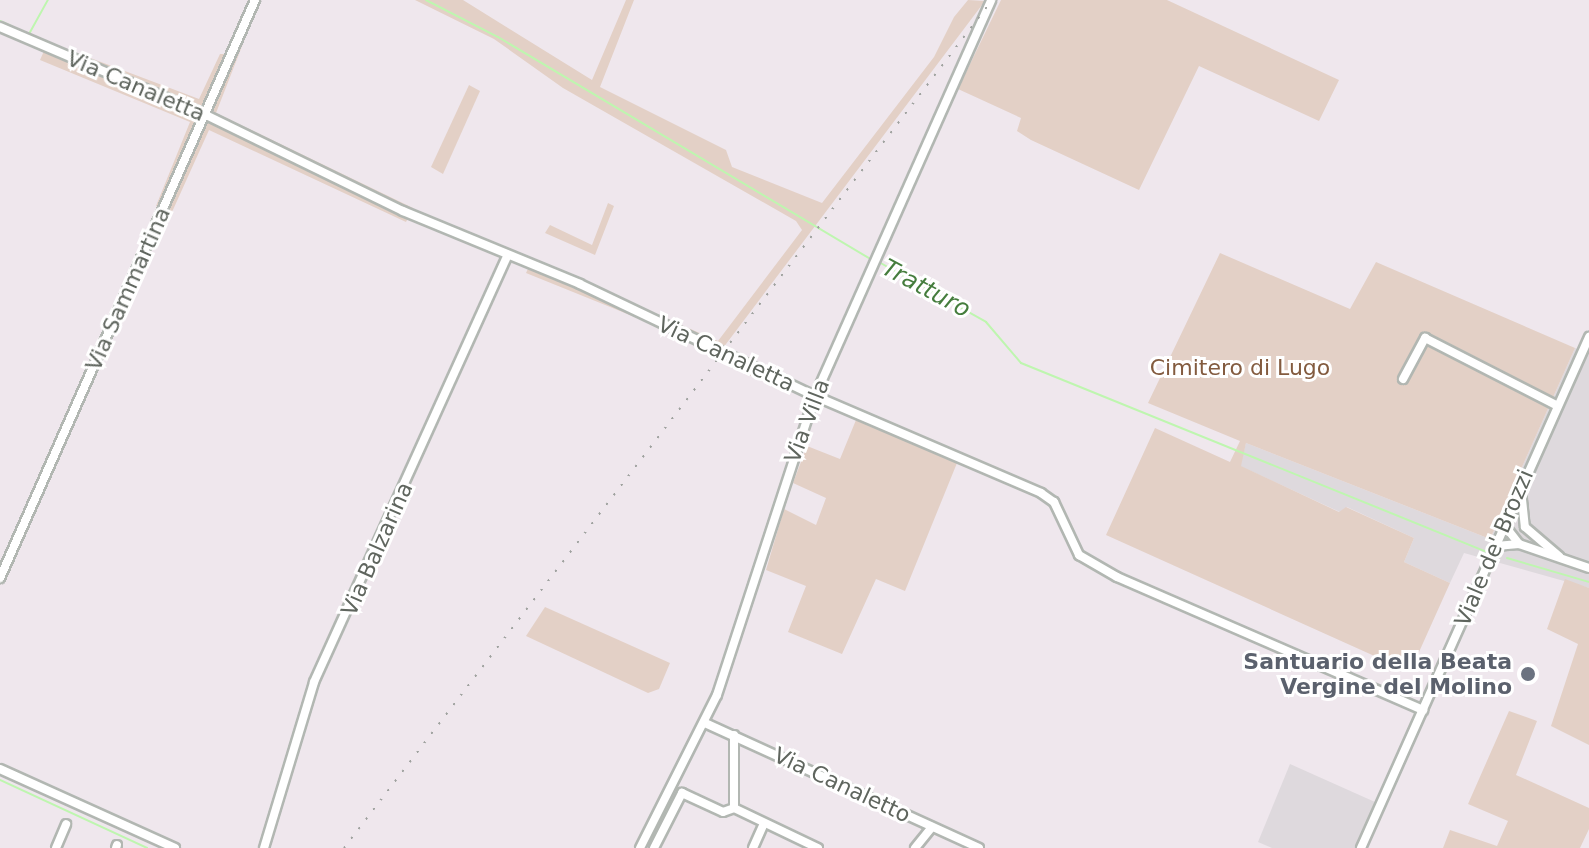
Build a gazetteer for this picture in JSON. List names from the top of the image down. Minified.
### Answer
{"streets":{"street":["Via Canaletta","Via Sammartina","Via Villa","Viale de' Brozzi","Via Balzarina","Via Canaletto"]},"crossings":[["Via Canaletta","Via Sammartina"],["Via Canaletta","Via Villa"],["Via Canaletta","Viale de' Brozzi"],["Via Canaletta","Via Balzarina"],["Via Villa","Via Canaletto"]],"water":["Tratturo"],"parks":["Cimitero di Lugo"],"places":["Santuario della Beata Vergine del Molino"]}
